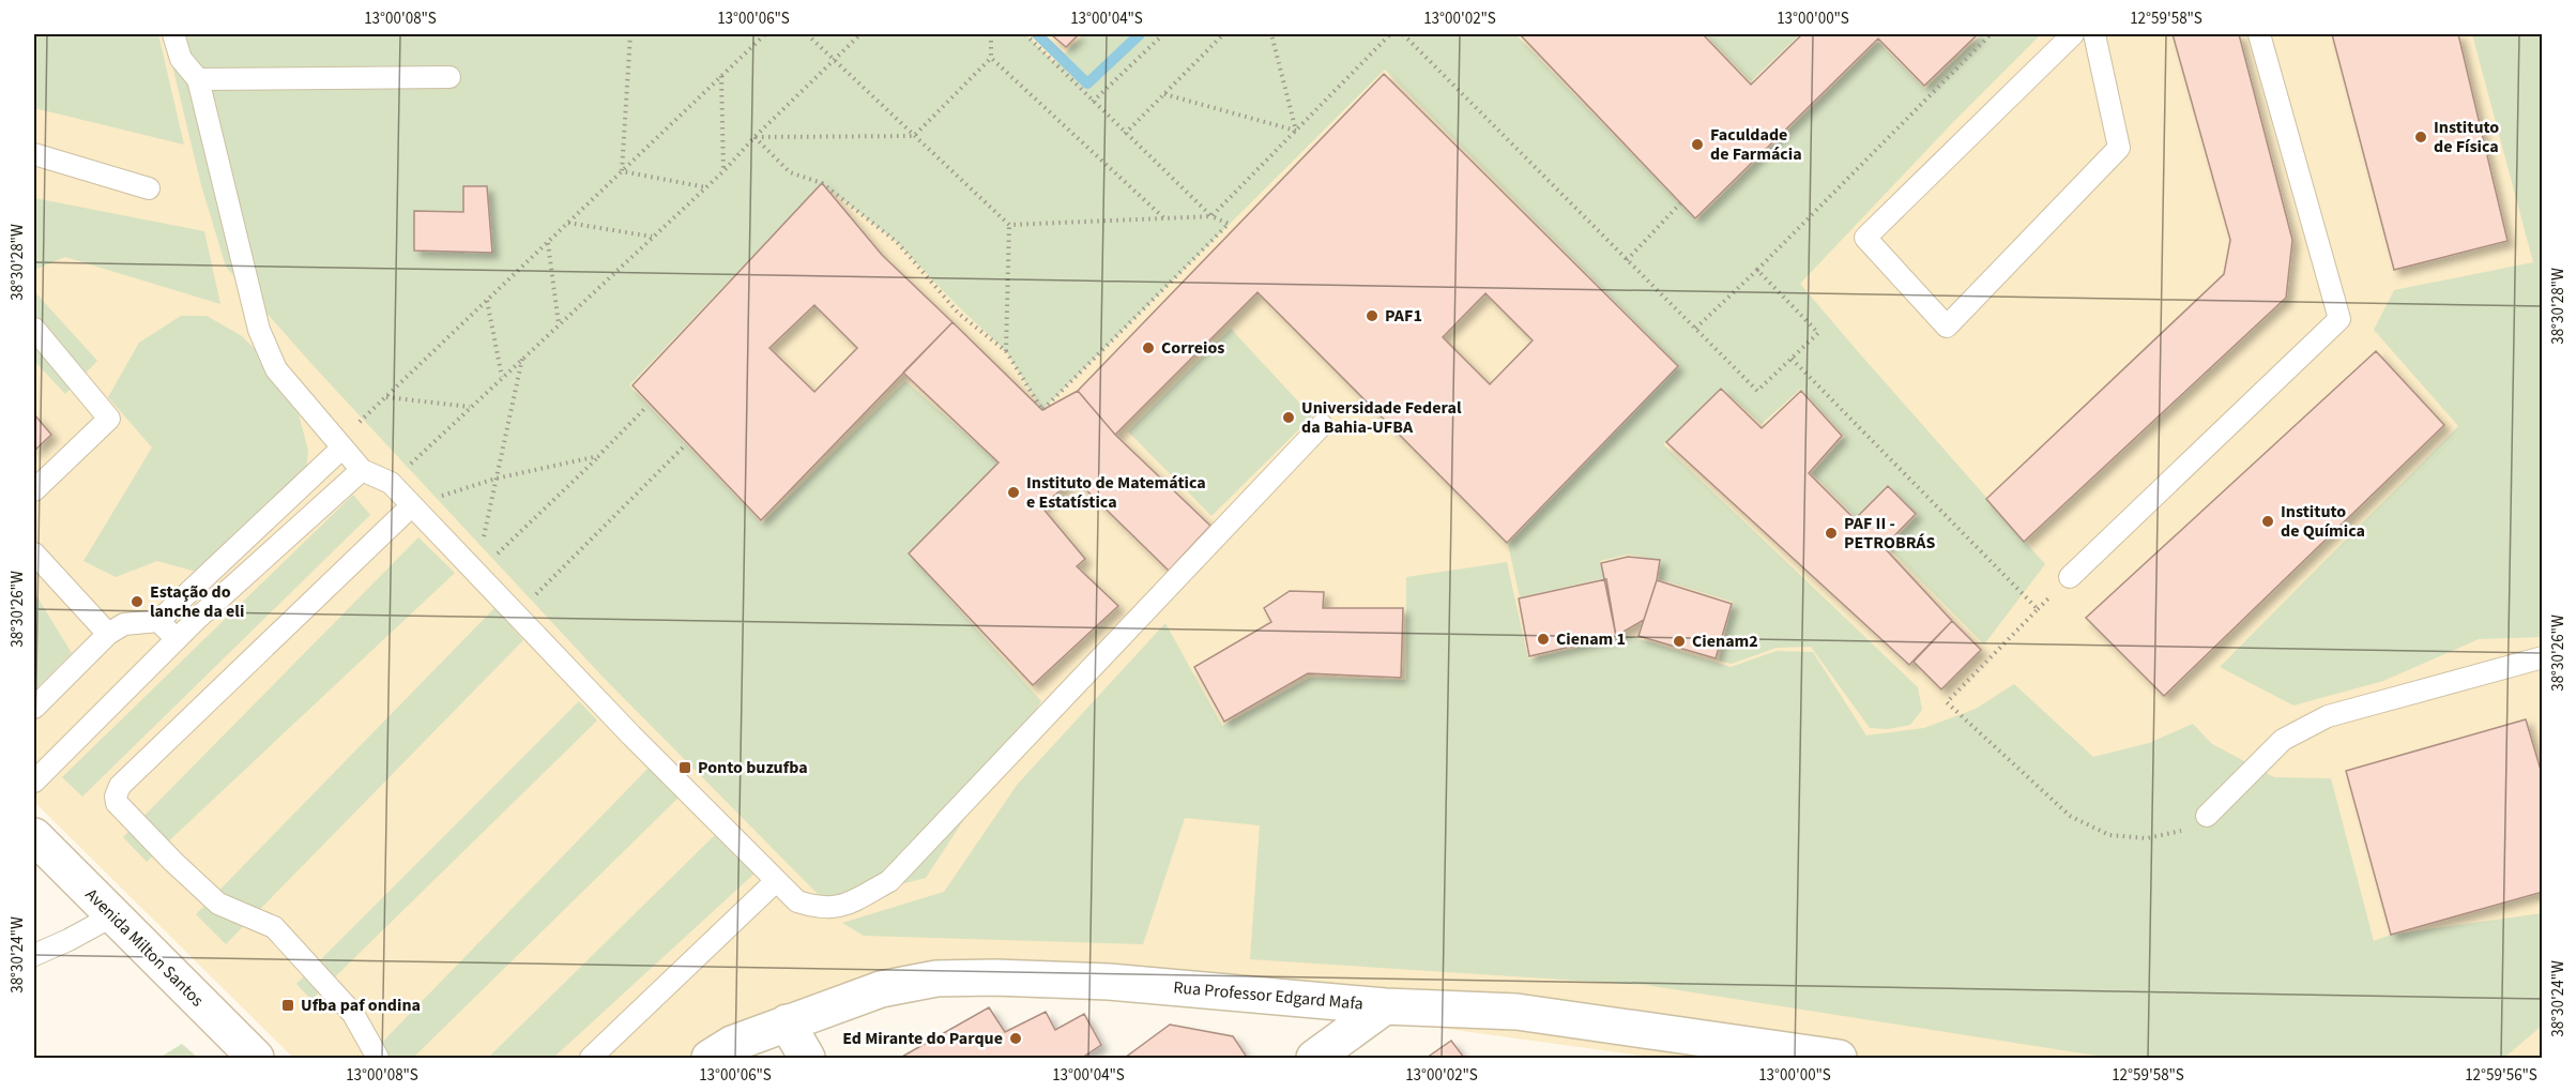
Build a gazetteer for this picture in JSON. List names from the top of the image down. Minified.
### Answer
{"streets":{"street":["Avenida Milton Santos","Rua Professor Edgard Mafa"]},"places":{"other":["Instituto de Física","Faculdade de Farmácia","PAF1","Correios","Universidade Federal da Bahia-UFBA","Instituto de Matemática e Estatística","Instituto de Química","PAF II - PETROBRÁS","Estação do lanche da eli","Cienam 1","Cienam2","Ed Mirante do Parque"],"transit":["Ponto buzufba","Ufba paf ondina"]},"coordinates":["13°00'08\"S","13°00'06\"S","13°00'04\"S","13°00'02\"S","13°00'00\"S","12°59'58\"S","38°30'28\"W","38°30'26\"W","38°30'24\"W","12°59'56\"S"]}
